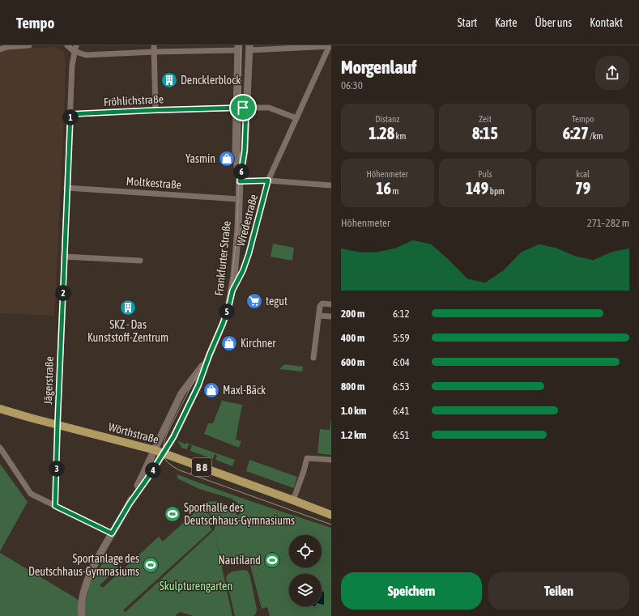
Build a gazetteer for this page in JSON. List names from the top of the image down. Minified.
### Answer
{"streets":{"main road":["Wörthstraße","B 8"],"street":["Fröhlichstraße","Moltkestraße","Wredestraße","Frankfurter Straße","Jägerstraße"]},"crossings":[["Fröhlichstraße","Frankfurter Straße"],["Fröhlichstraße","Jägerstraße"],["Moltkestraße","Frankfurter Straße"],["Moltkestraße","Jägerstraße"],["Wredestraße","Frankfurter Straße"],["Frankfurter Straße","Wörthstraße"],["Jägerstraße","Wörthstraße"]],"parks":["Skulpturengarten"],"places":{"building":["Dencklerblock","SKZ - Das Kunststoff-Zentrum"],"shop":["Yasmin","Kirchner","Maxl-Bäck"],"supermarket":["tegut"],"sports":["Sporthalle des Deutschhaus-Gymnasiums","Nautiland","Sportanlage des Deutschhaus-Gymnasiums"]},"page":{"header":"Tempo","nav":["Start","Karte","Über uns","Kontakt"],"heading":["Morgenlauf","06:30"],"stats":[["Distanz","1.28 km"],["Zeit","8:15"],["Tempo","6:27 /km"],["Höhenmeter","16 m"],["Puls","149 bpm"],["kcal","79"]],"pins":["1","6","2","5","3","4"],"chart":["Höhenmeter","271–282 m"],"list":[{"name":"200 m","note":"6:12"},{"name":"400 m","note":"5:59"},{"name":"600 m","note":"6:04"},{"name":"800 m","note":"6:53"},{"name":"1.0 km","note":"6:41"},{"name":"1.2 km","note":"6:51"}],"buttons":["Speichern","Teilen"]}}
